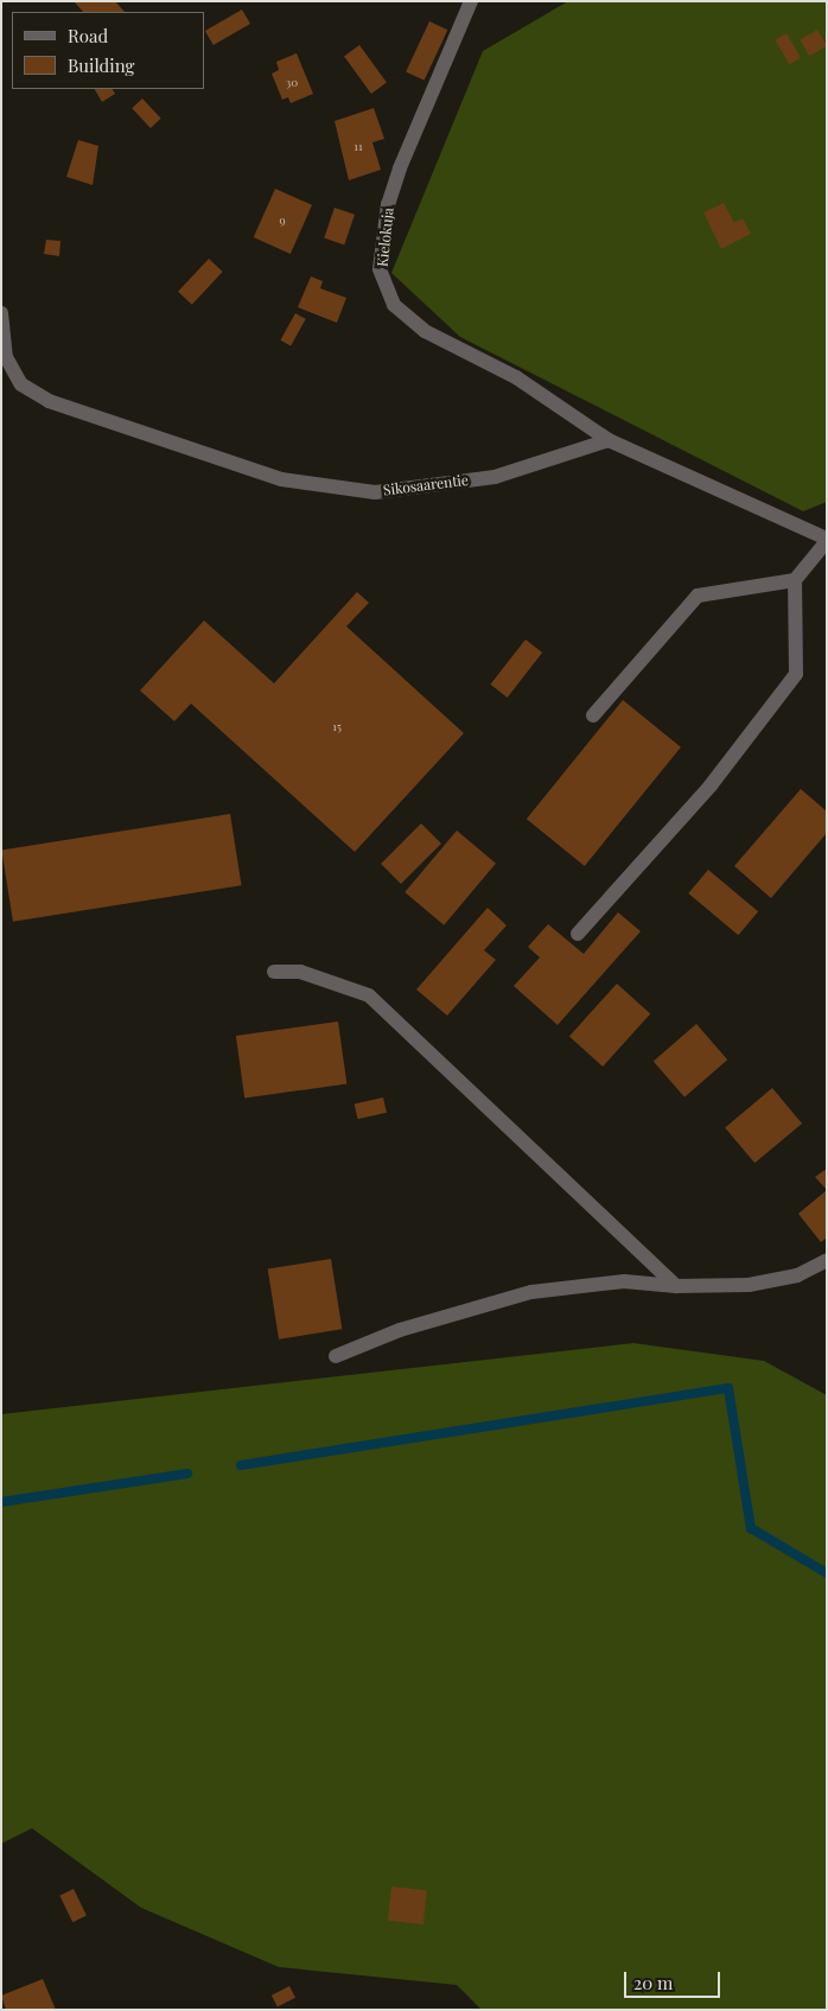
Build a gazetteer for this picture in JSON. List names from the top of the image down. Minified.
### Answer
{"streets":{"street":["Kielokuja","Sikosaarentie"]},"crossings":[["Kielokuja","Sikosaarentie"]],"house_numbers":["30","11","9","15"],"legend":["Road","Building"],"scale_bar":"20 m"}
